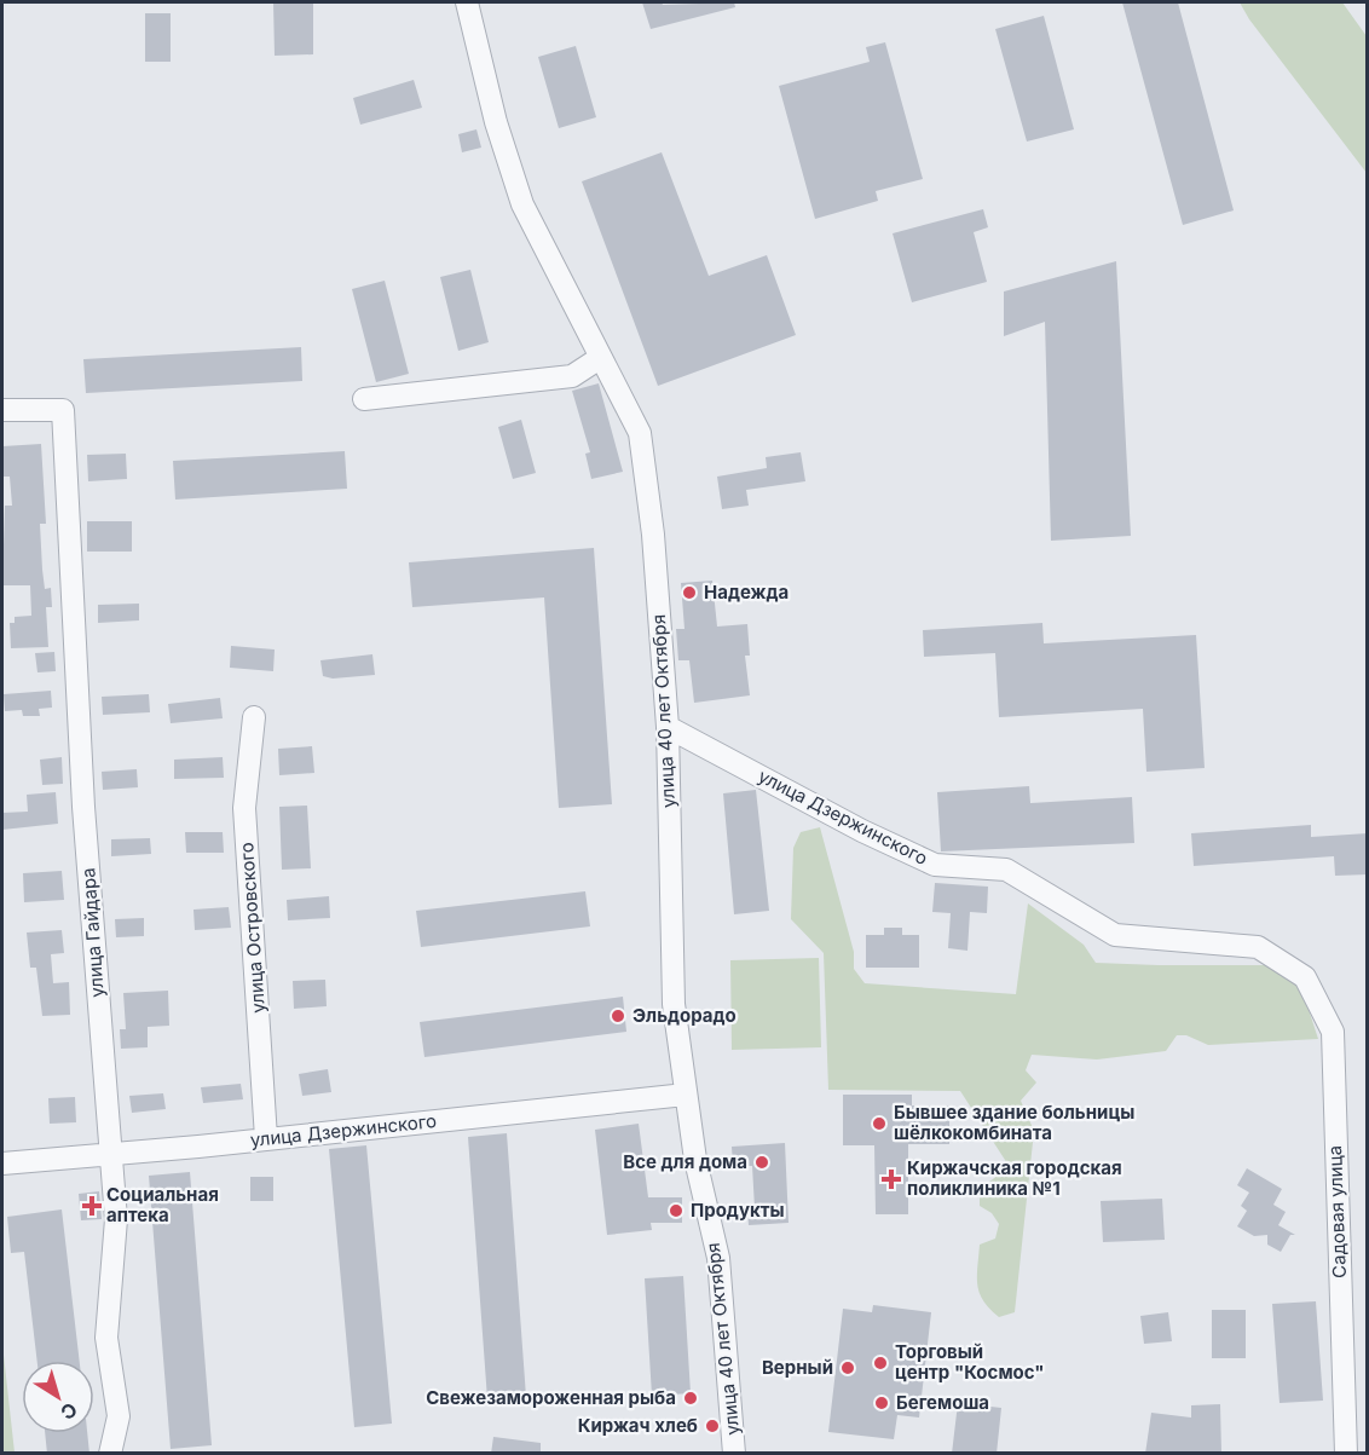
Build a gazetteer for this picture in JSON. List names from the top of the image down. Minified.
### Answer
{"streets":{"street":["улица 40 лет Октября","улица Дзержинского","улица Островского","улица Гайдара","Садовая улица"]},"crossings":[["улица 40 лет Октября","улица Дзержинского"],["улица Дзержинского","улица Островского"],["улица Дзержинского","улица Гайдара"],["улица Дзержинского","Садовая улица"]],"places":{"other":["Надежда","Эльдорадо","Бывшее здание больницы шёлкокомбината","Все для дома","Продукты","Торговый центр \"Космос\"","Верный","Свежезамороженная рыба","Бегемоша","Киржач хлеб"],"health":["Киржачская городская поликлиника №1","Социальная аптека"]},"north":"bottom right"}
